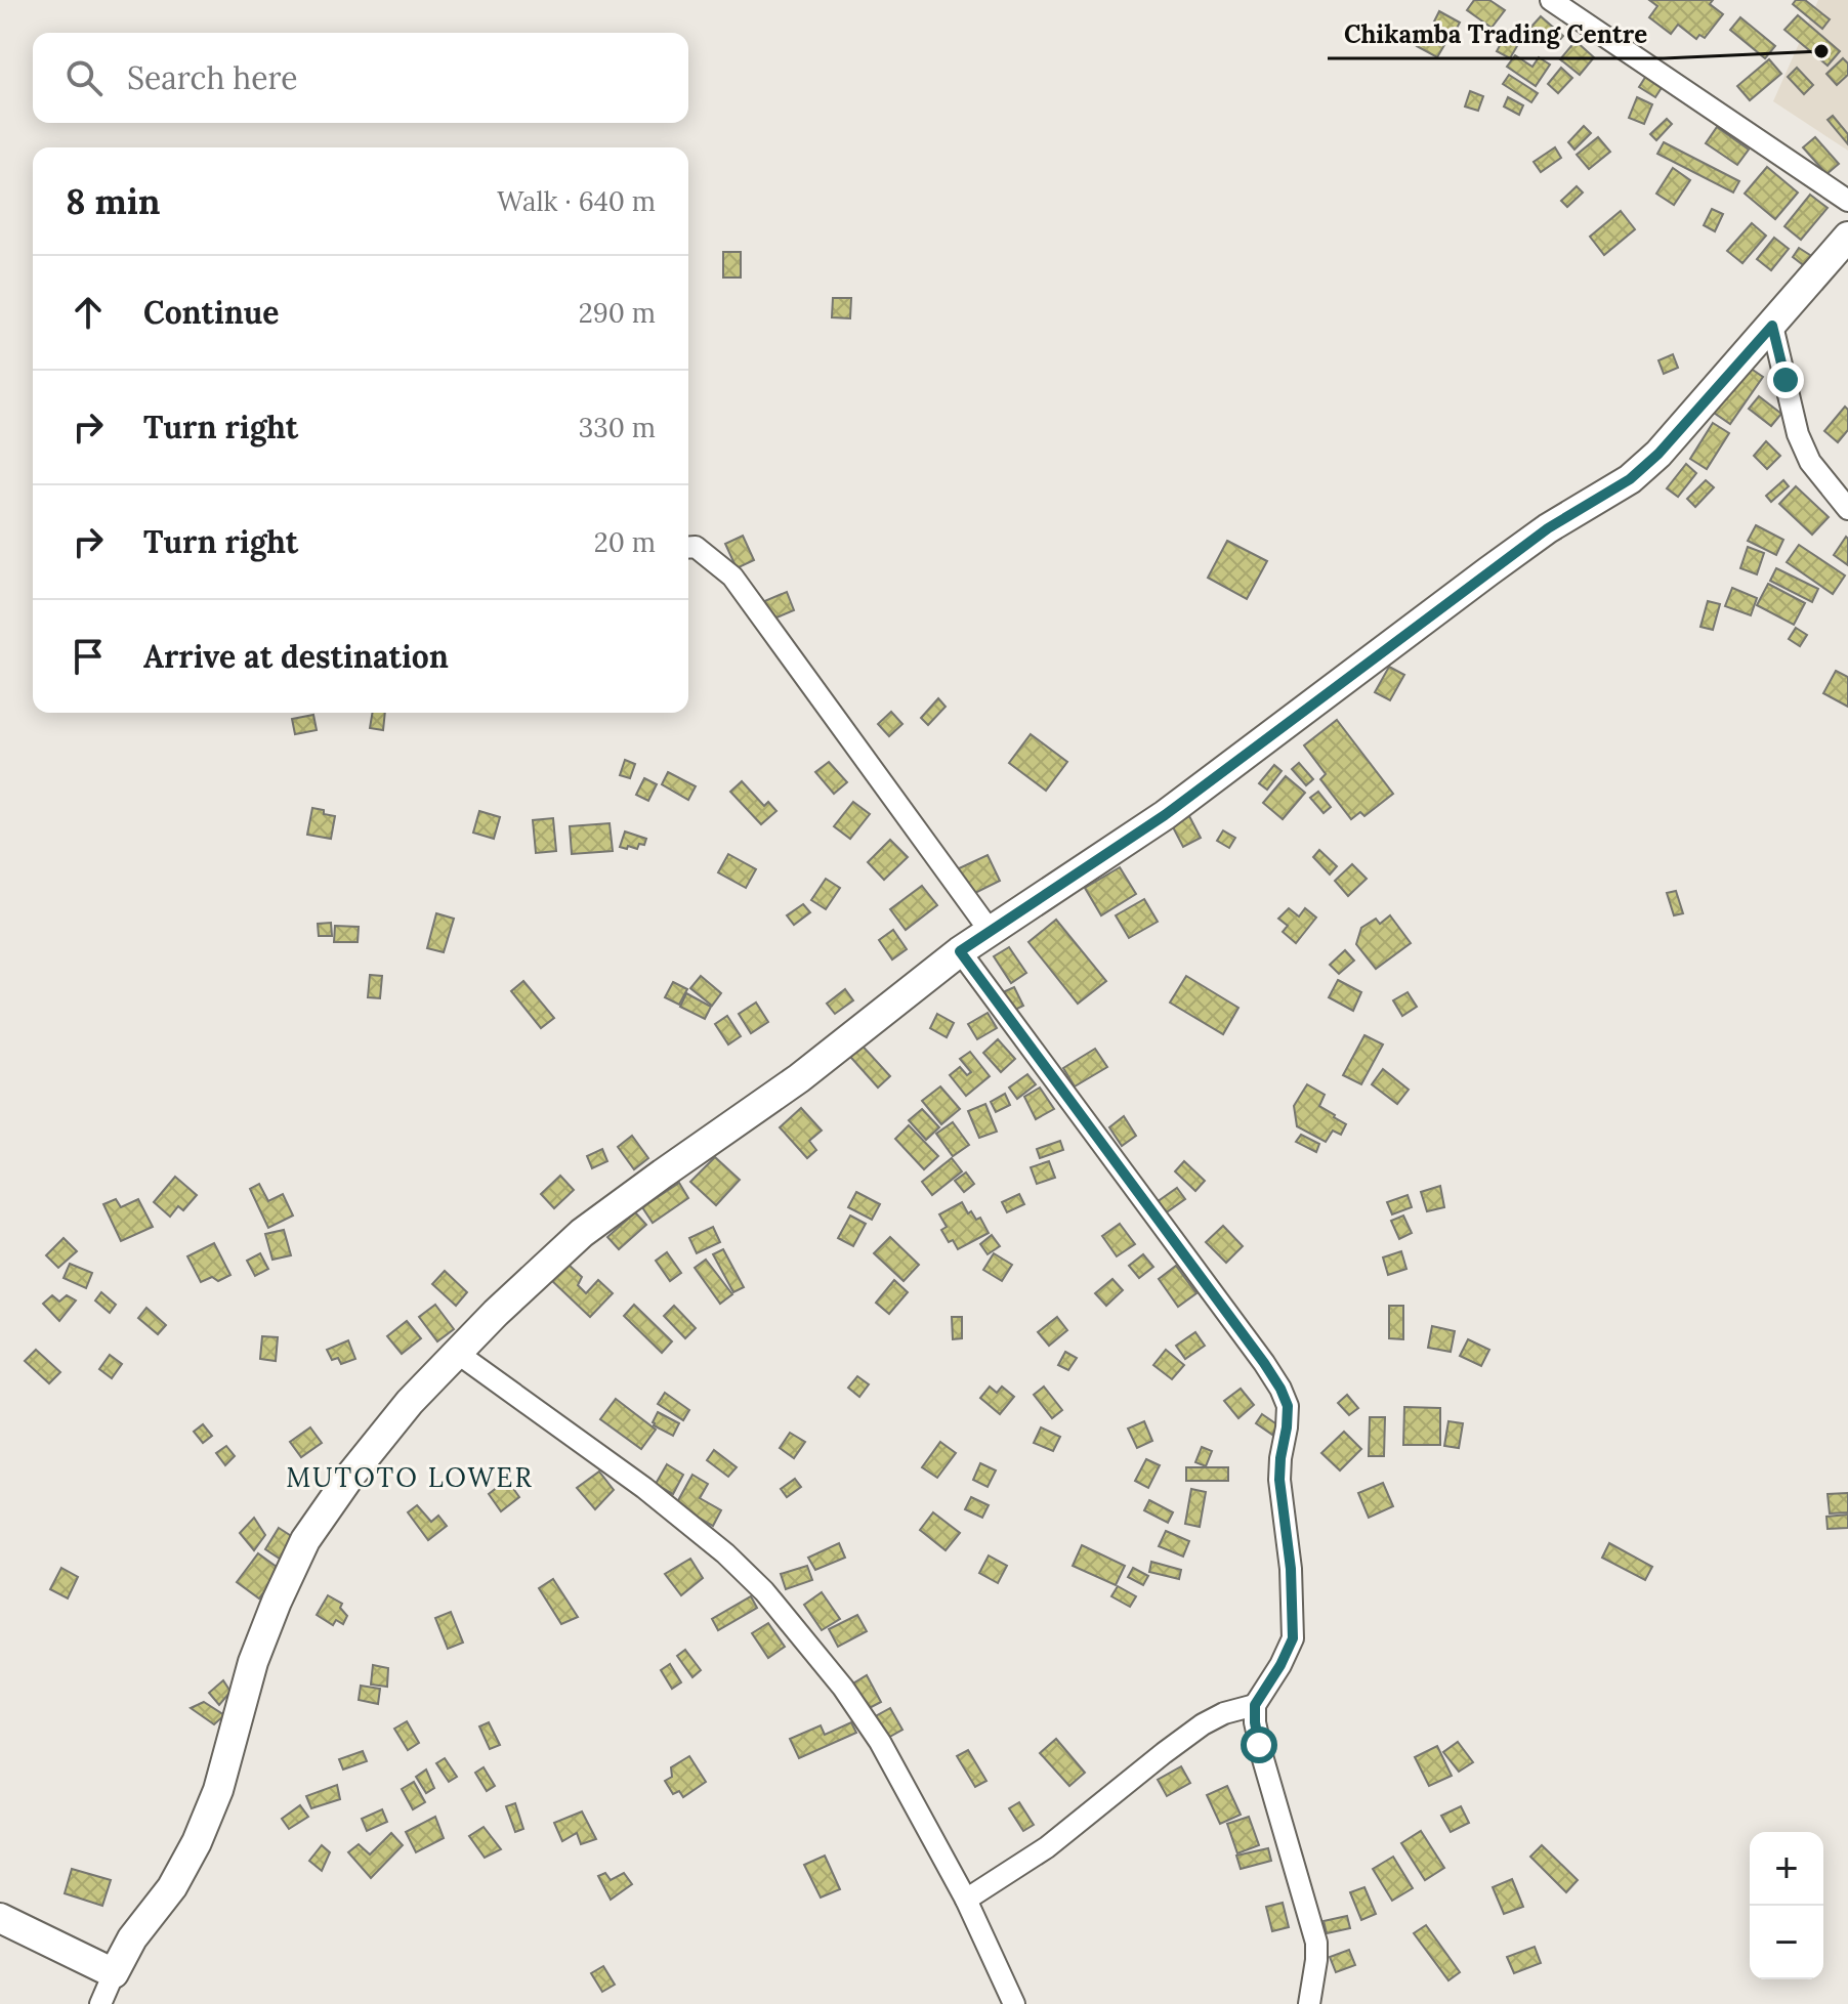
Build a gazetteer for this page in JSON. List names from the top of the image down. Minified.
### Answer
{"districts":["MUTOTO LOWER"],"places":["Chikamba Trading Centre"],"page":{"search":"Search here","heading":["8 min","Walk · 640 m"],"list":[["Continue","290 m"],["Turn right","330 m"],["Turn right","20 m"],"Arrive at destination"],"map_buttons":["+","−"]}}
